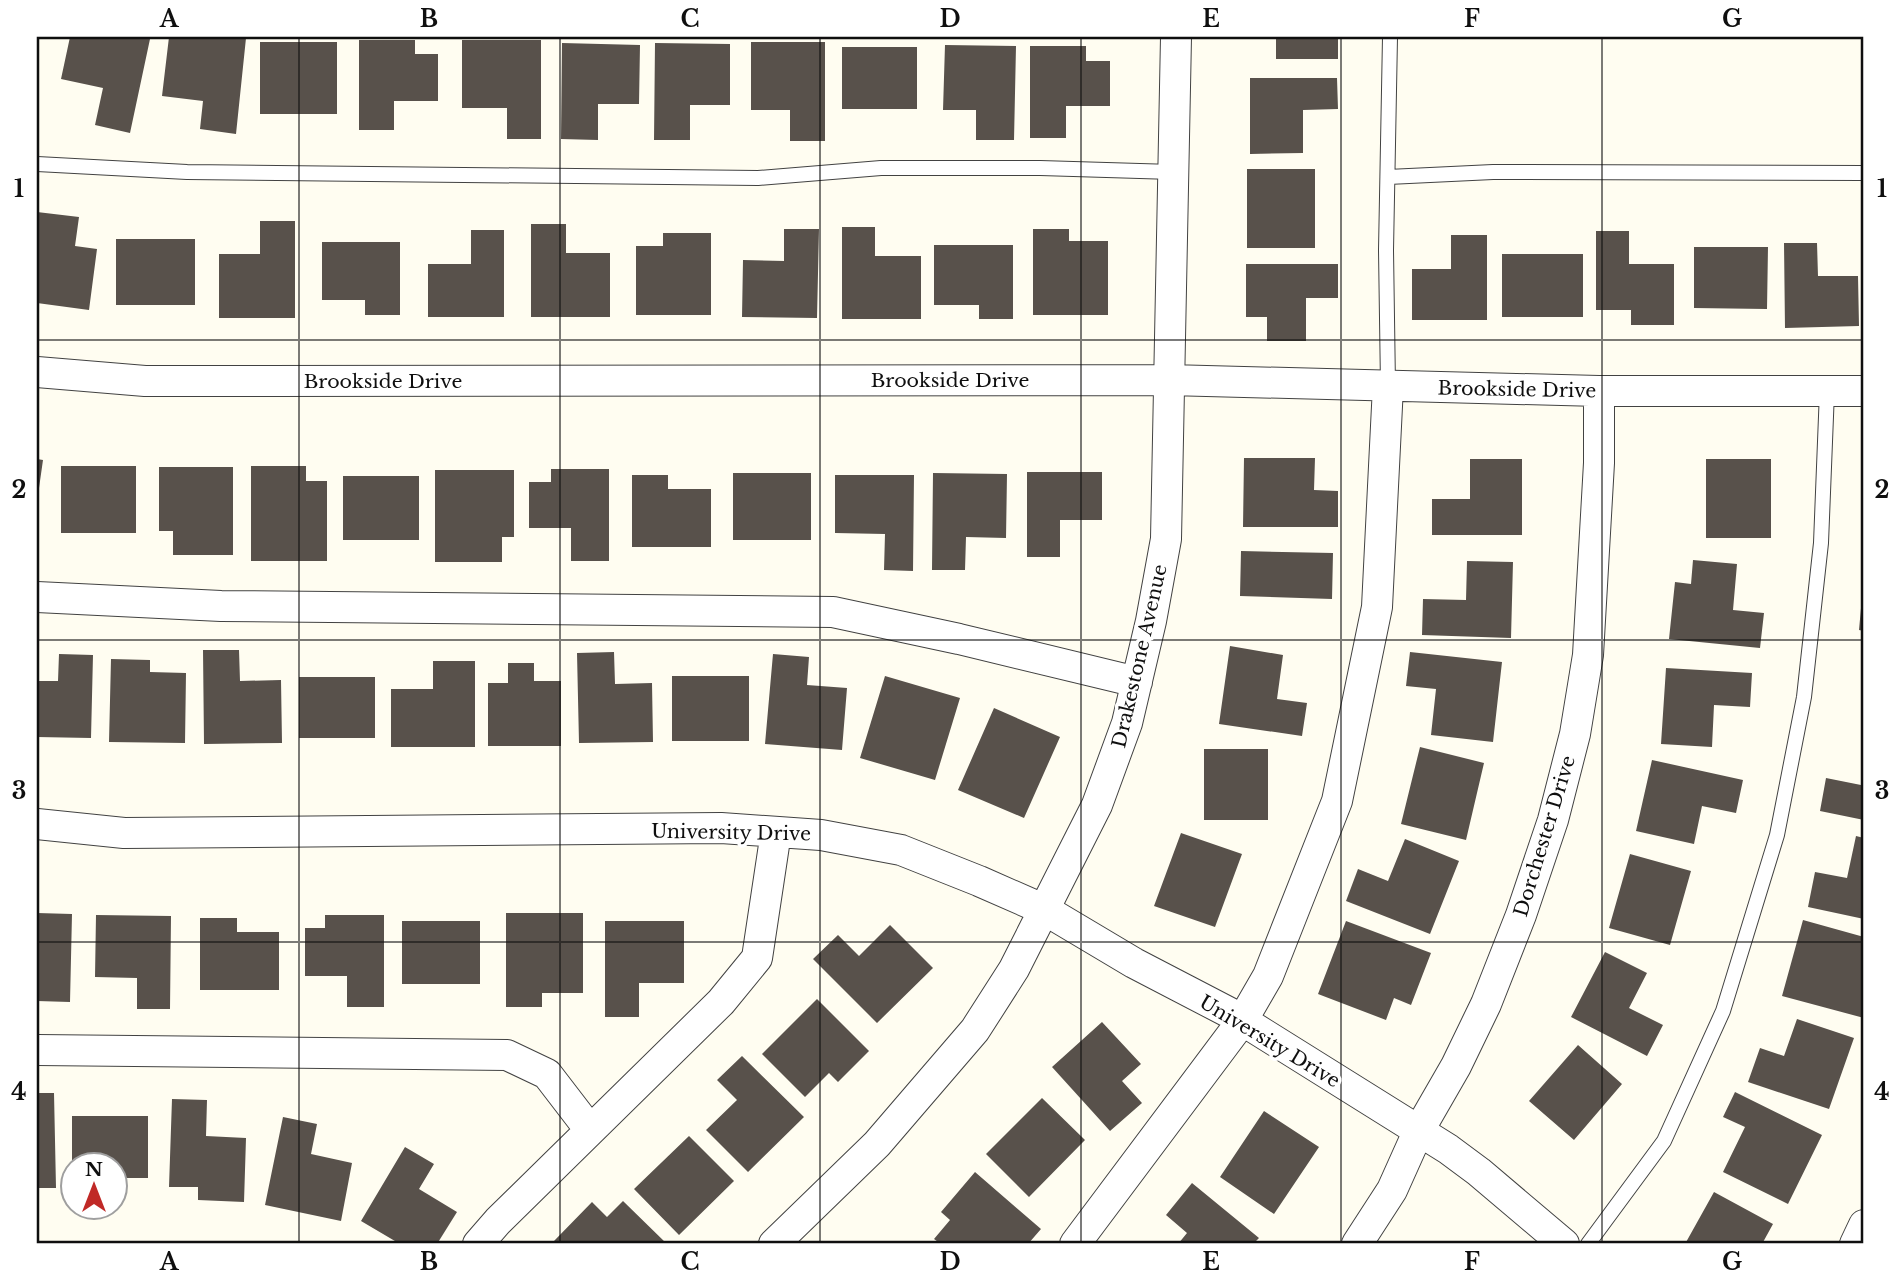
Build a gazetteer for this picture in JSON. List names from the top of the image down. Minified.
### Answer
{"streets":{"street":["Brookside Drive","Drakestone Avenue","University Drive","Dorchester Drive"]},"crossings":[["Brookside Drive","Drakestone Avenue"],["Brookside Drive","Dorchester Drive"],["Drakestone Avenue","University Drive"],["University Drive","Dorchester Drive"]],"north":"top","grid":{"columns":["A","B","C","D","E","F","G"],"rows":["1","2","3","4"]}}
